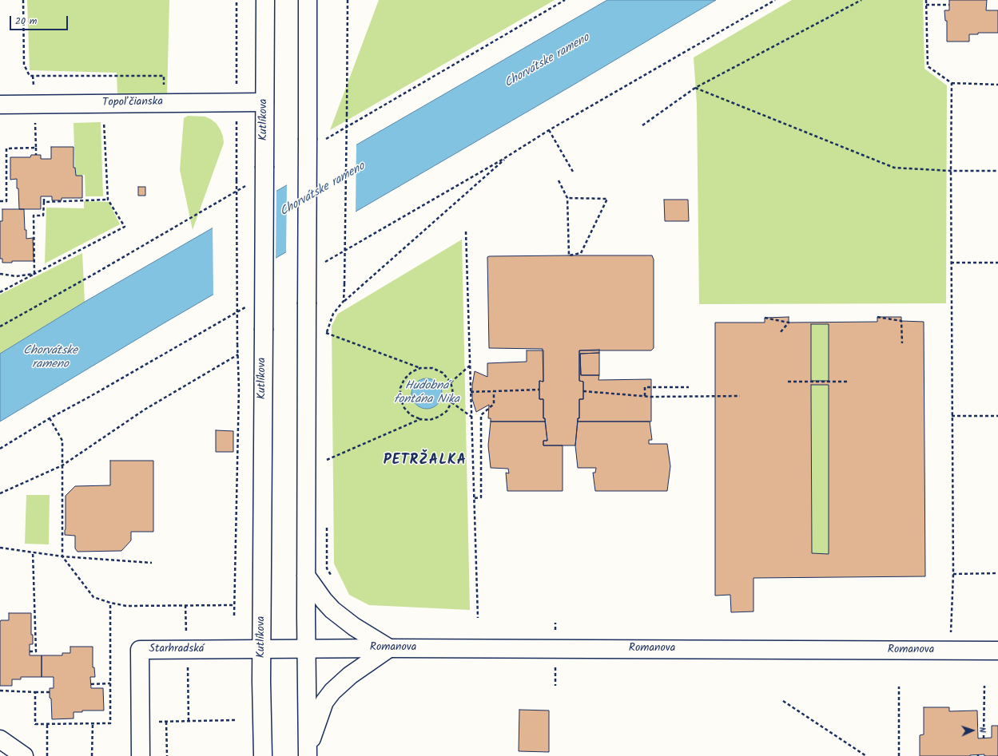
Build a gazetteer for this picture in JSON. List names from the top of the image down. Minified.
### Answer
{"streets":{"main road":["Topoľčianska","Kutlíkova","Romanova","Starhradská"]},"crossings":[["Topoľčianska","Kutlíkova"],["Kutlíkova","Romanova"],["Kutlíkova","Starhradská"],["Romanova","Starhradská"]],"districts":["PETRŽALKA"],"water":["Chorvátske rameno","Hudobná fontána Nika"],"scale_bar":"20 m","north":"right"}
